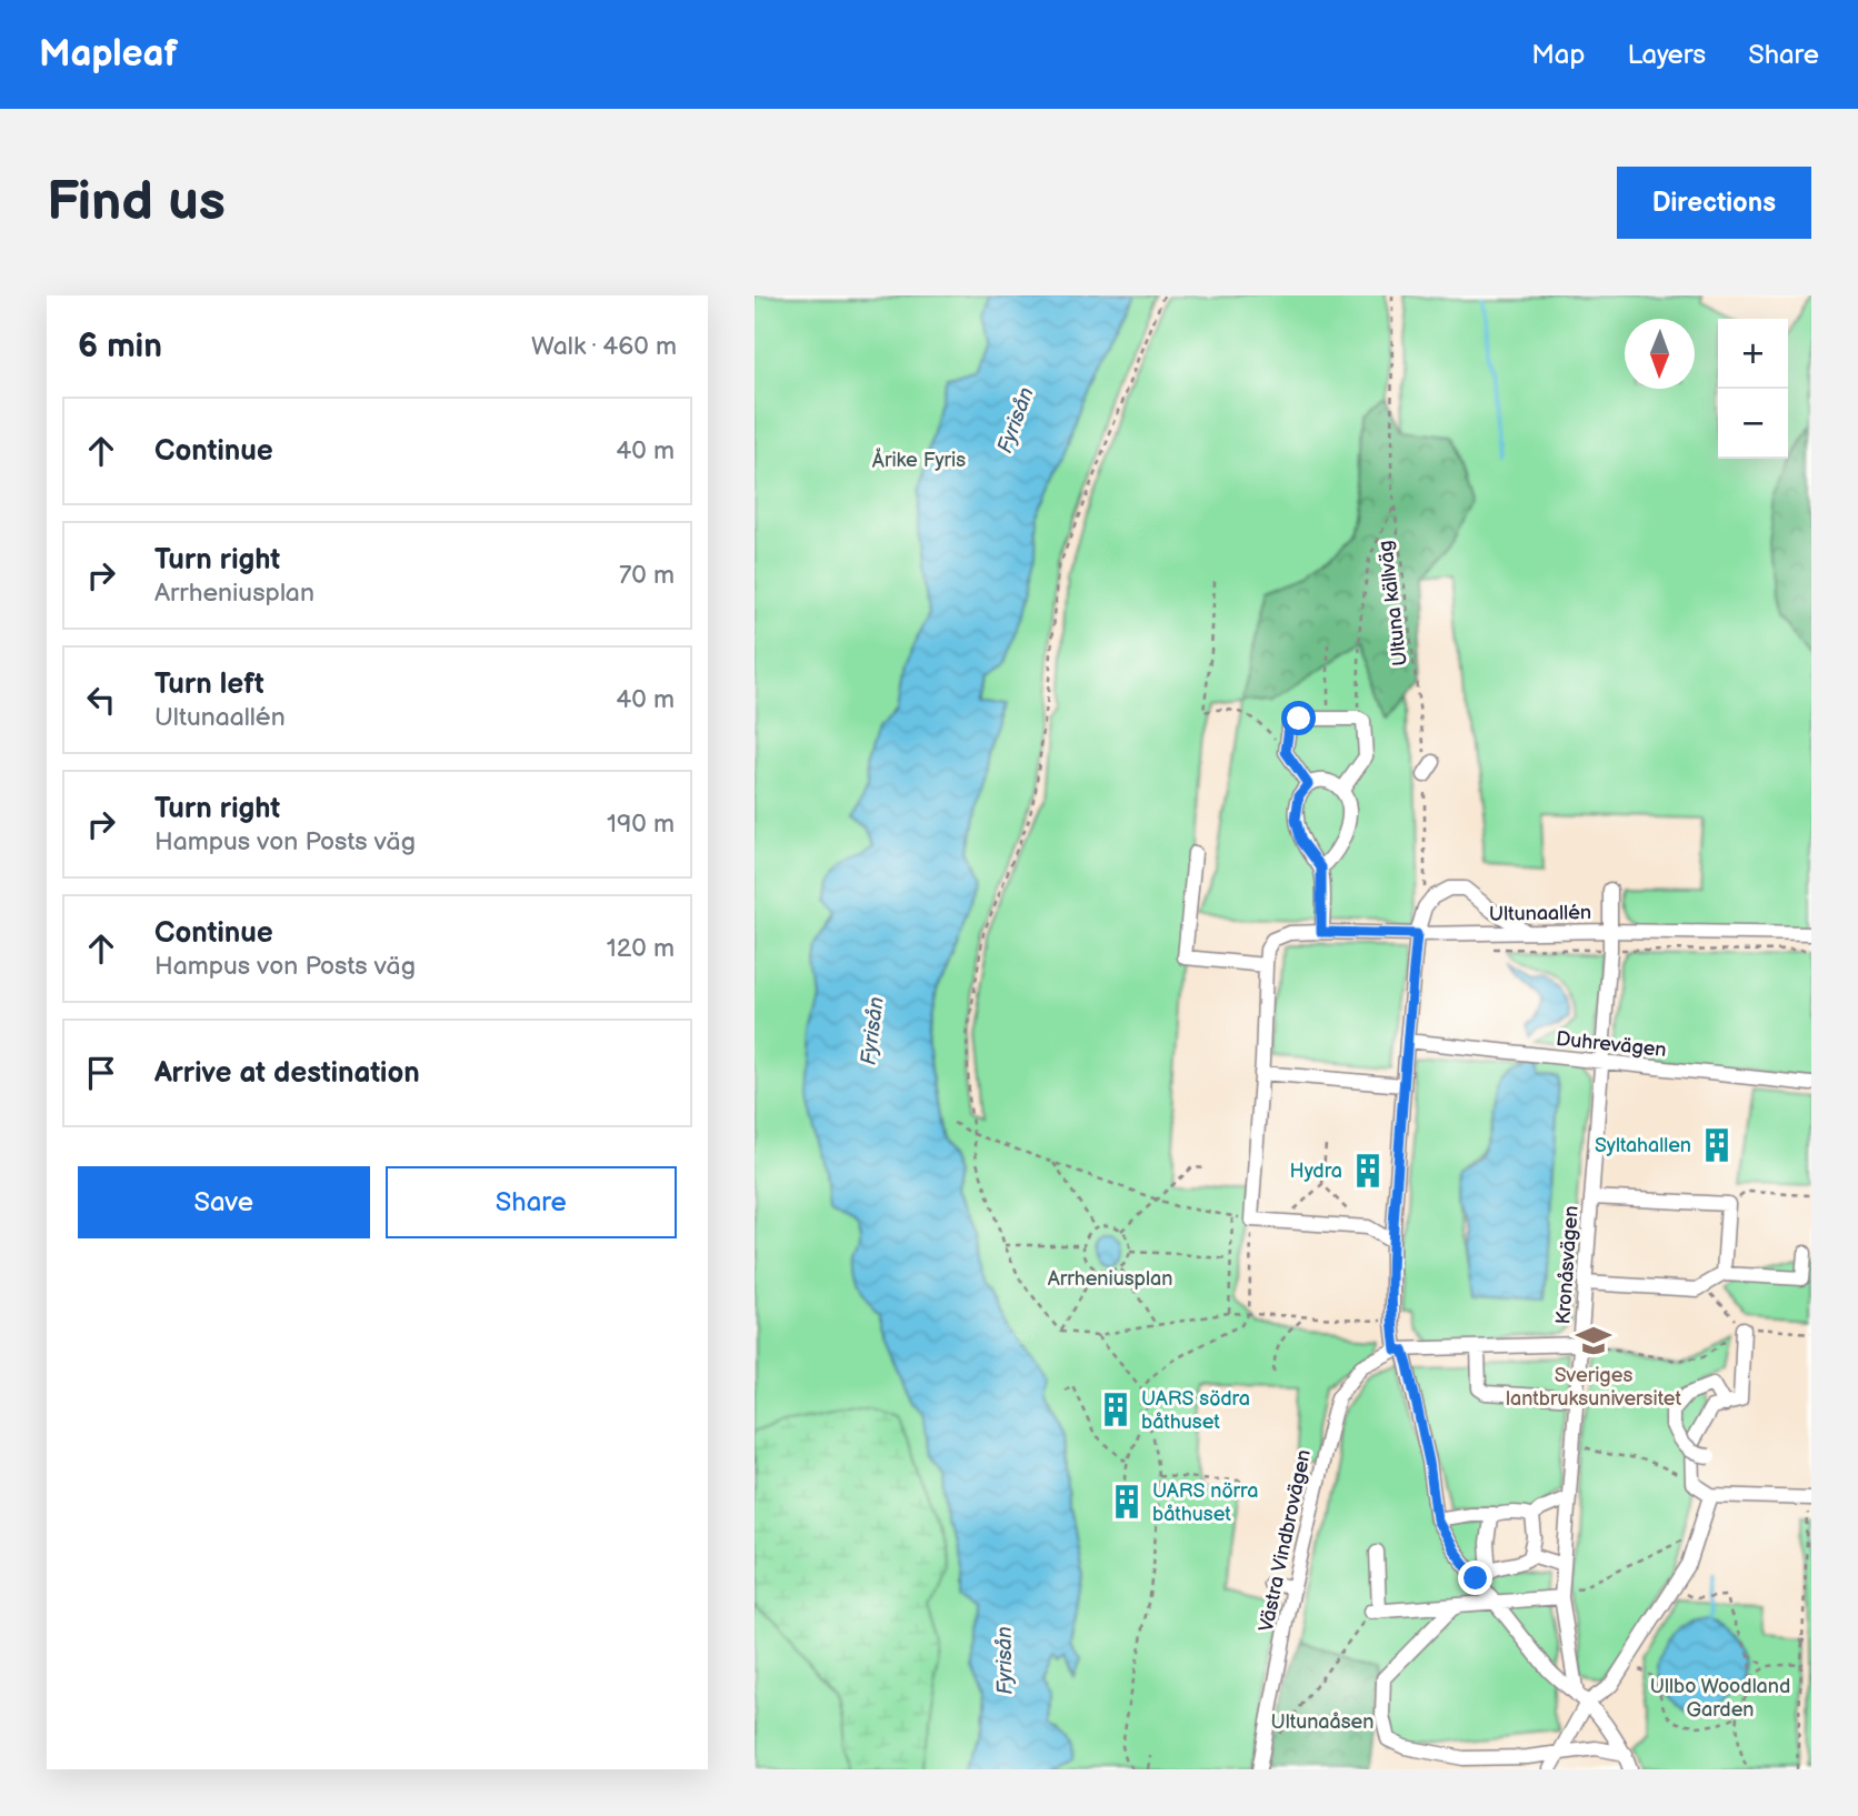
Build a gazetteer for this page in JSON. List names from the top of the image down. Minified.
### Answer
{"streets":{"street":["Ultunaallén","Duhrevägen","Kronåsvägen","Västra Vindbrovägen"],"path":["Ultuna källväg"]},"crossings":[["Ultunaallén","Kronåsvägen"],["Duhrevägen","Kronåsvägen"]],"water":["Fyrisån"],"parks":["Årike Fyris","Arrheniusplan","Ullbo Woodland Garden","Ultunaåsen"],"places":{"building":["Syltahallen","Hydra","UARS södra båthuset","UARS nörra båthuset"],"school or university":["Sveriges lantbruksuniversitet"]},"north":"bottom","page":{"header":"Mapleaf","nav":["Map","Layers","Share"],"buttons":["Directions",["Save","Share"]],"title":"Find us","heading":["6 min","Walk · 460 m"],"map_buttons":["+","−"],"list":[["Continue","40 m"],["Turn right","Arrheniusplan","70 m"],["Turn left","Ultunaallén","40 m"],["Turn right","Hampus von Posts väg","190 m"],["Continue","Hampus von Posts väg","120 m"],"Arrive at destination"]}}
